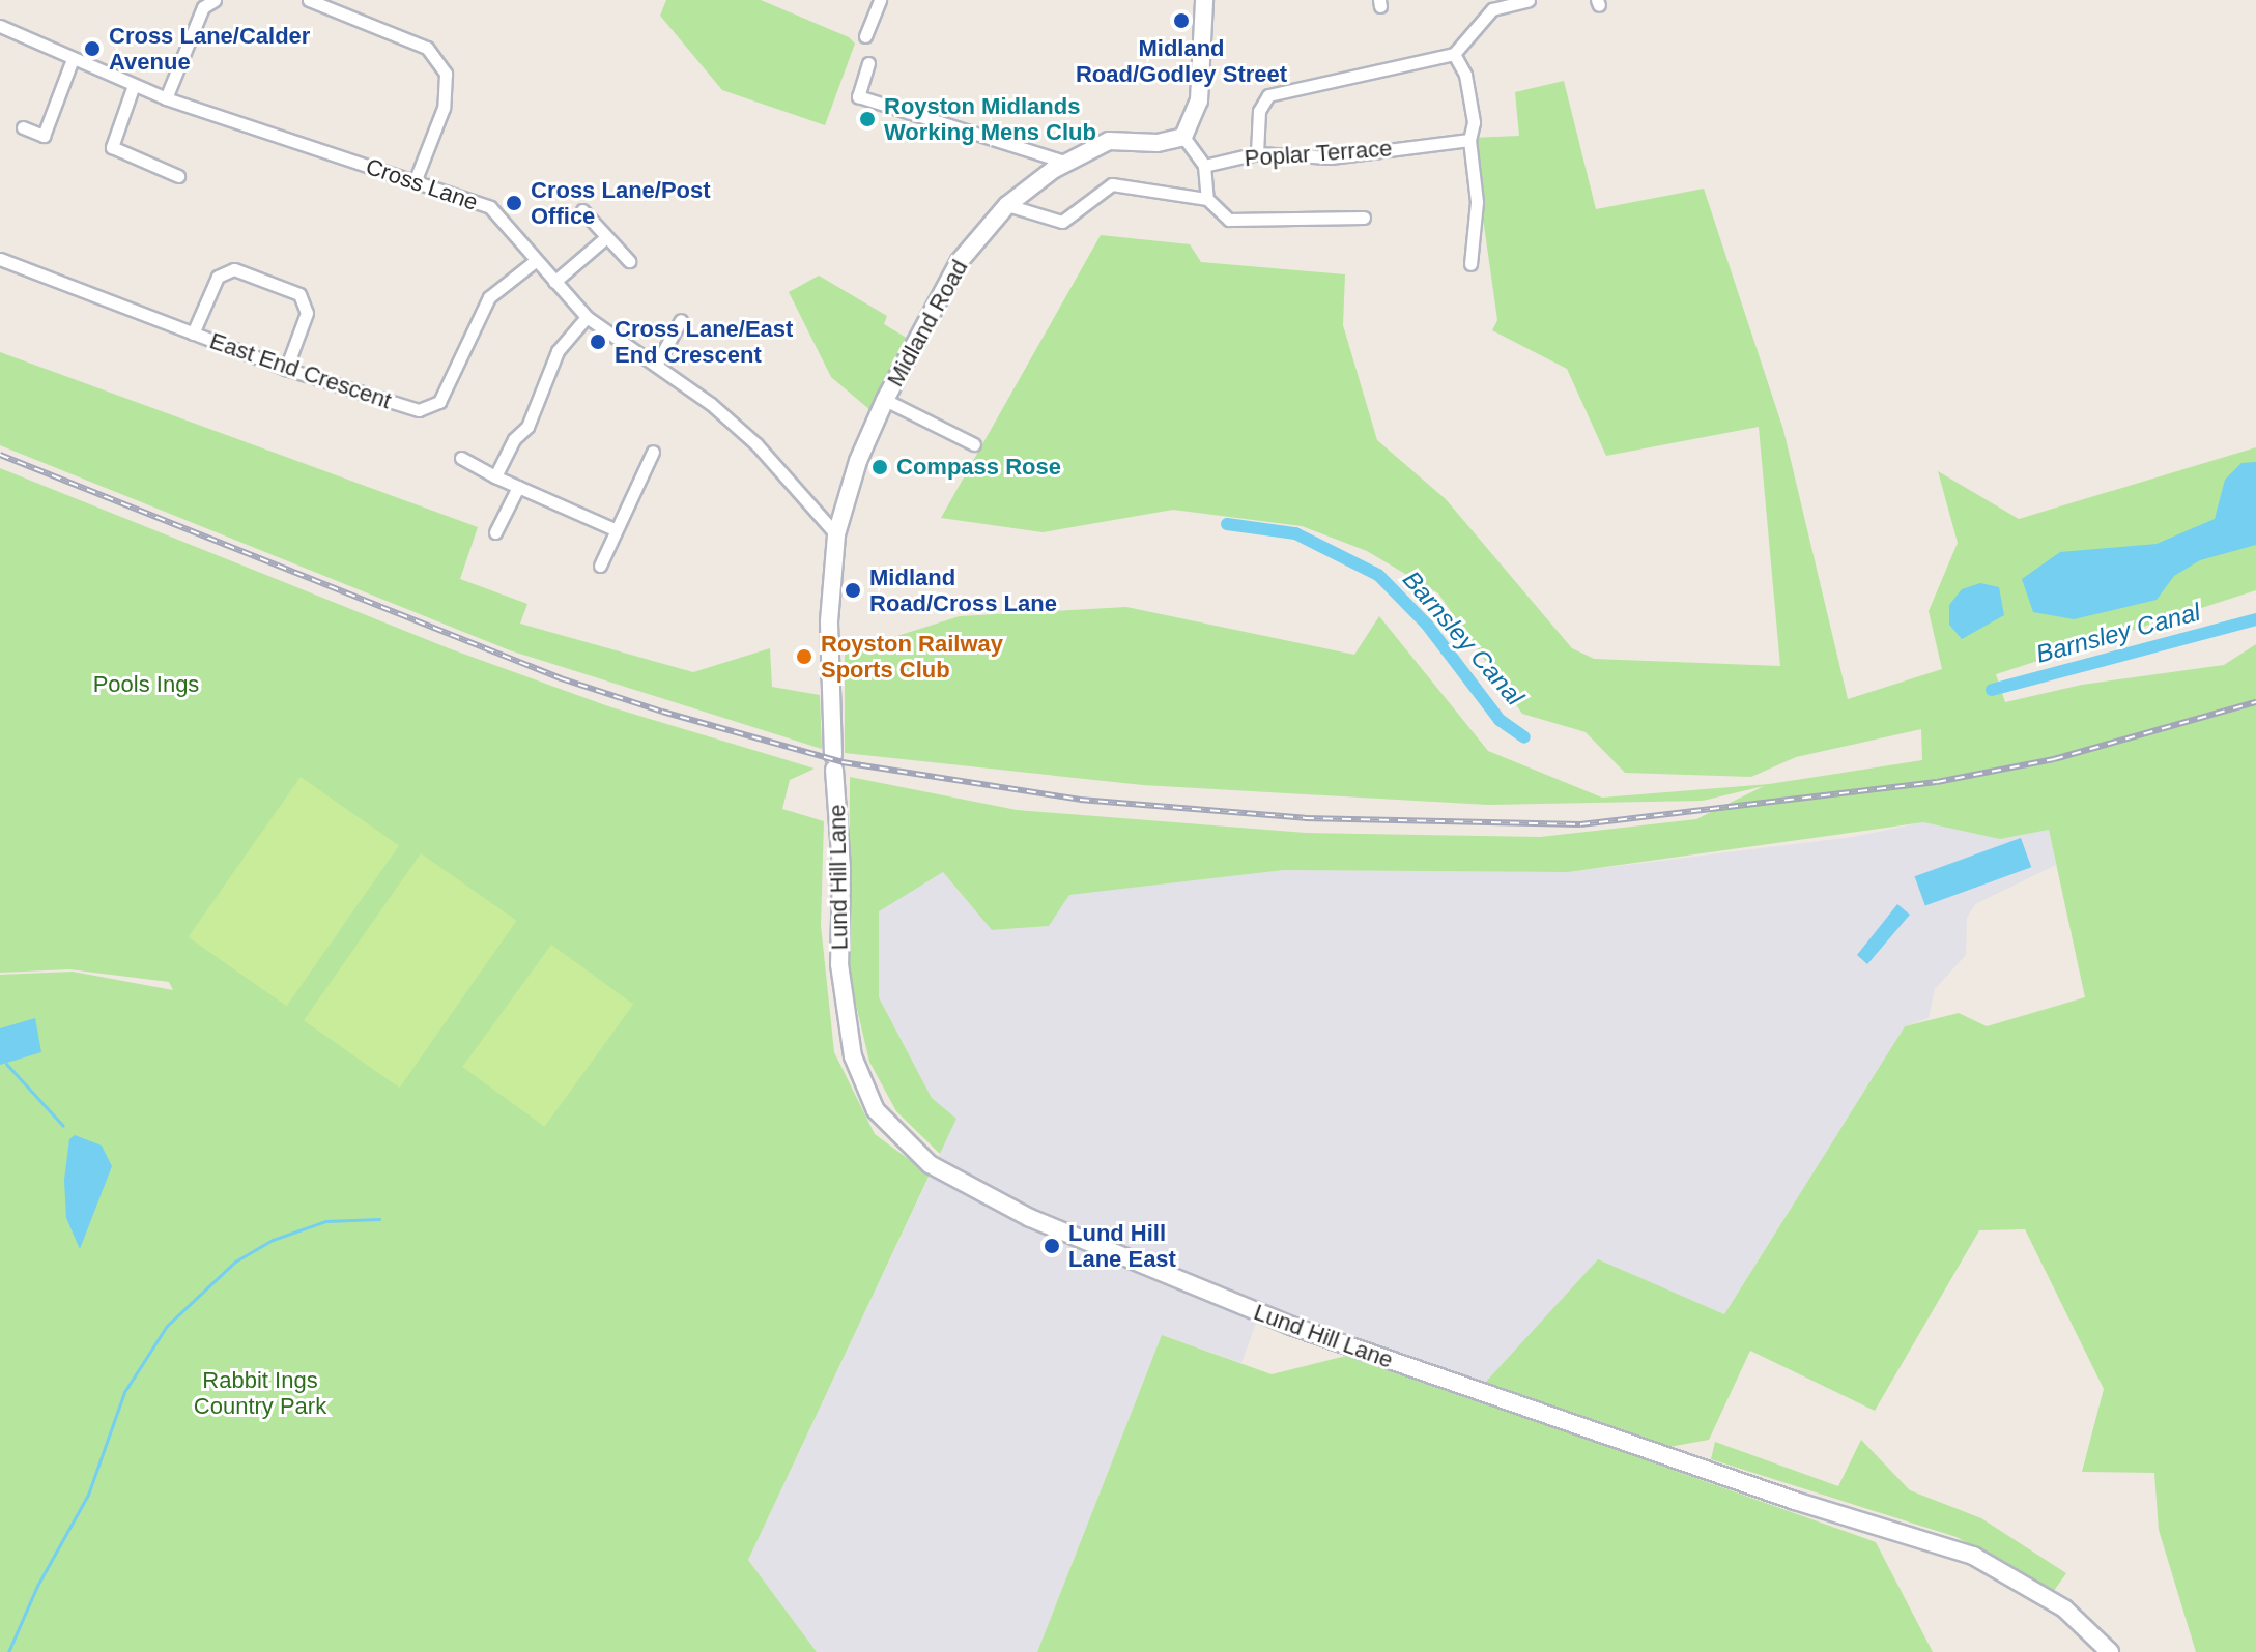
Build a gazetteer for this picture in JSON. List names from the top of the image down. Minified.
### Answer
{"streets":{"main road":["Midland Road","Lund Hill Lane"],"street":["Poplar Terrace","Cross Lane","East End Crescent"]},"crossings":[["Cross Lane","Midland Road"],["Cross Lane","East End Crescent"],["Cross Lane","Lund Hill Lane"],["Midland Road","Lund Hill Lane"]],"water":["Barnsley Canal"],"parks":["Pools Ings","Rabbit Ings Country Park"],"places":["Midland Road/Godley Street","Cross Lane/Calder Avenue","Royston Midlands Working Mens Club","Cross Lane/Post Office","Cross Lane/East End Crescent","Compass Rose","Midland Road/Cross Lane","Royston Railway Sports Club","Lund Hill Lane East"]}
